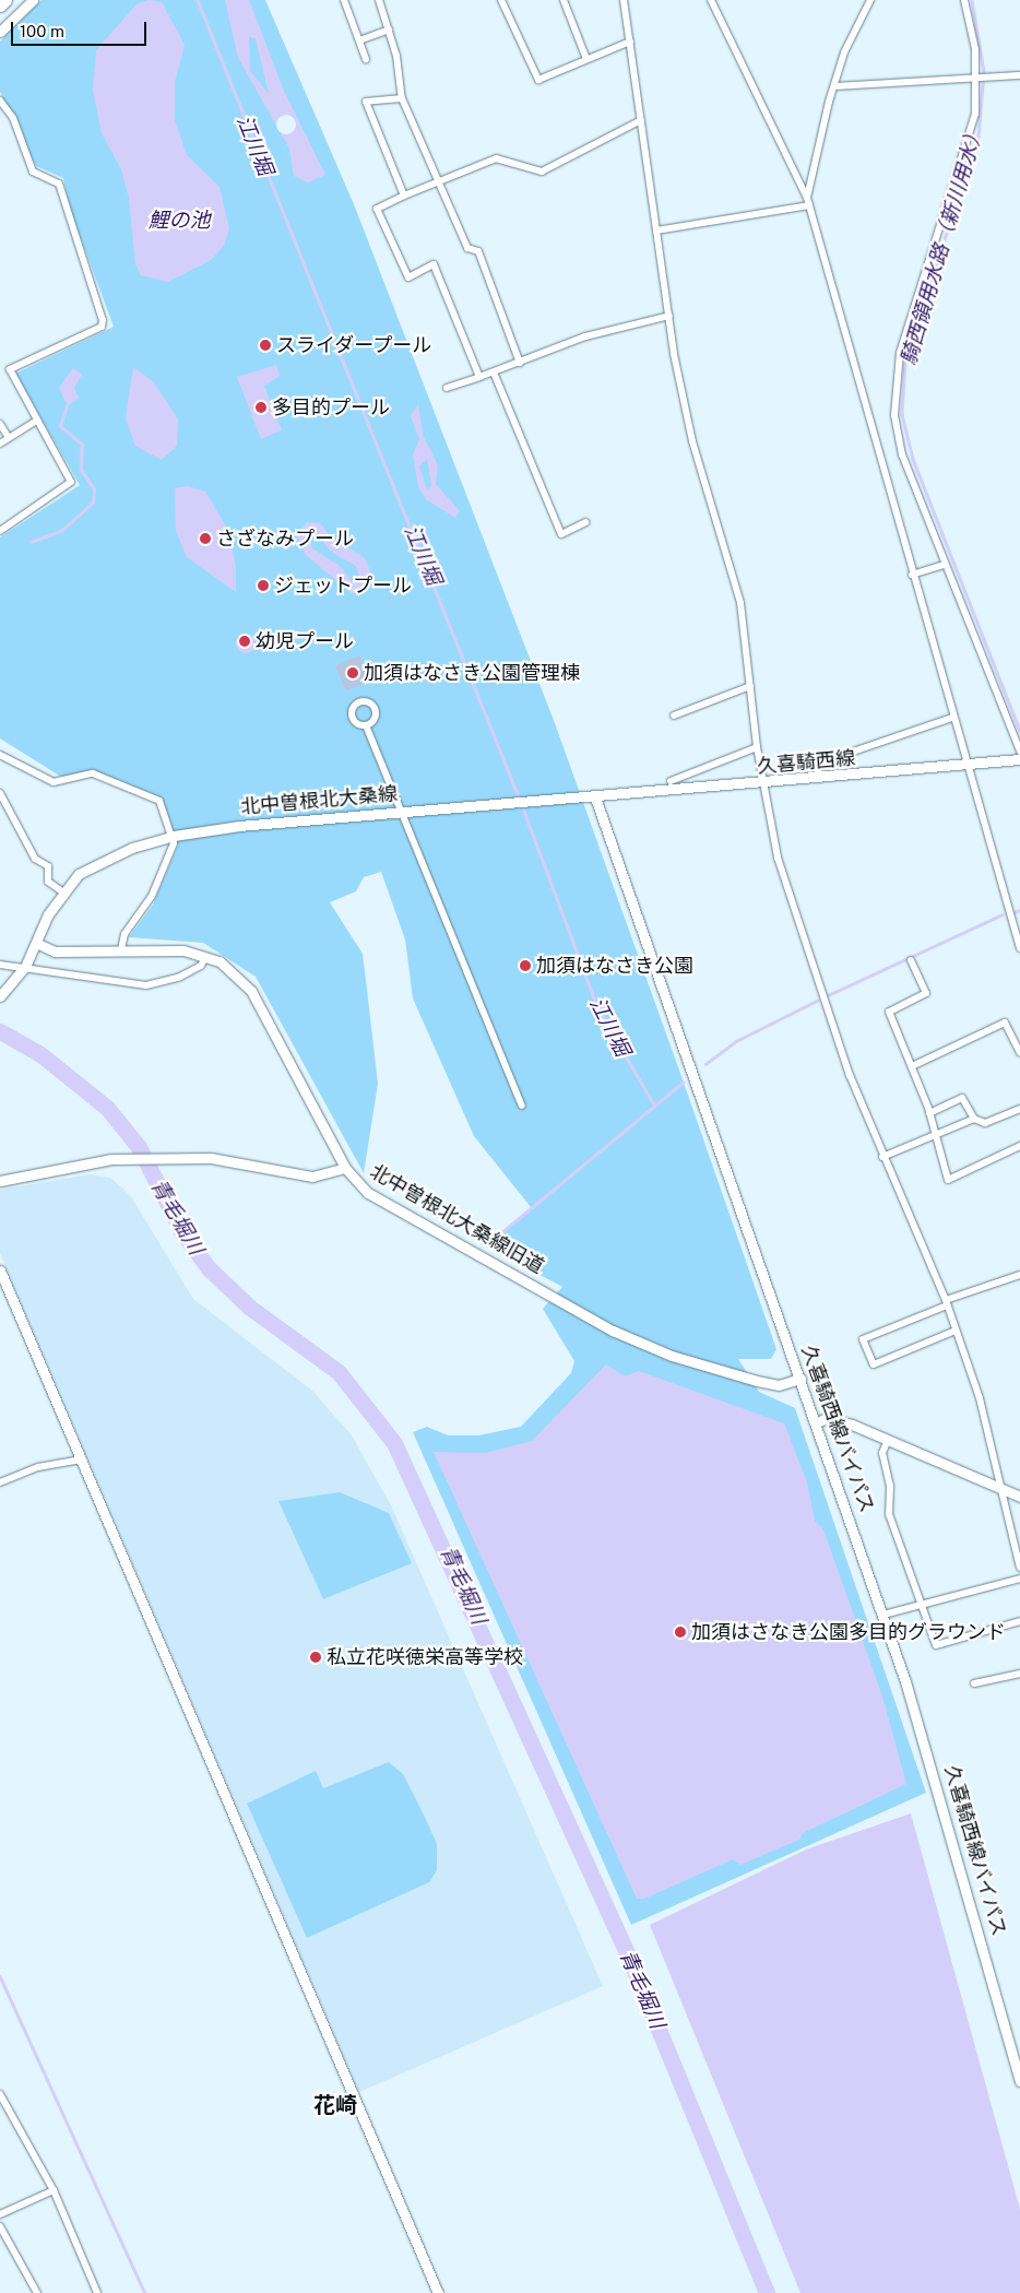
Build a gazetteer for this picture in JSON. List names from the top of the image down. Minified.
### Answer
{"streets":{"street":["久喜騎西線","北中曽根北大桑線","北中曽根北大桑線旧道","久喜騎西線バイパス"]},"crossings":[["久喜騎西線","北中曽根北大桑線"],["久喜騎西線","久喜騎西線バイパス"],["北中曽根北大桑線","北中曽根北大桑線旧道"],["北中曽根北大桑線","久喜騎西線バイパス"],["北中曽根北大桑線旧道","久喜騎西線バイパス"]],"districts":["花崎"],"water":["江川堀","鯉の池","騎西領用水路（新川用水）","青毛堀川"],"places":["スライダープール","多目的プール","さざなみプール","ジェットプール","幼児プール","加須はなさき公園管理棟","加須はなさき公園","加須はさなき公園多目的グラウンド","私立花咲徳栄高等学校"],"scale_bar":"100 m"}
